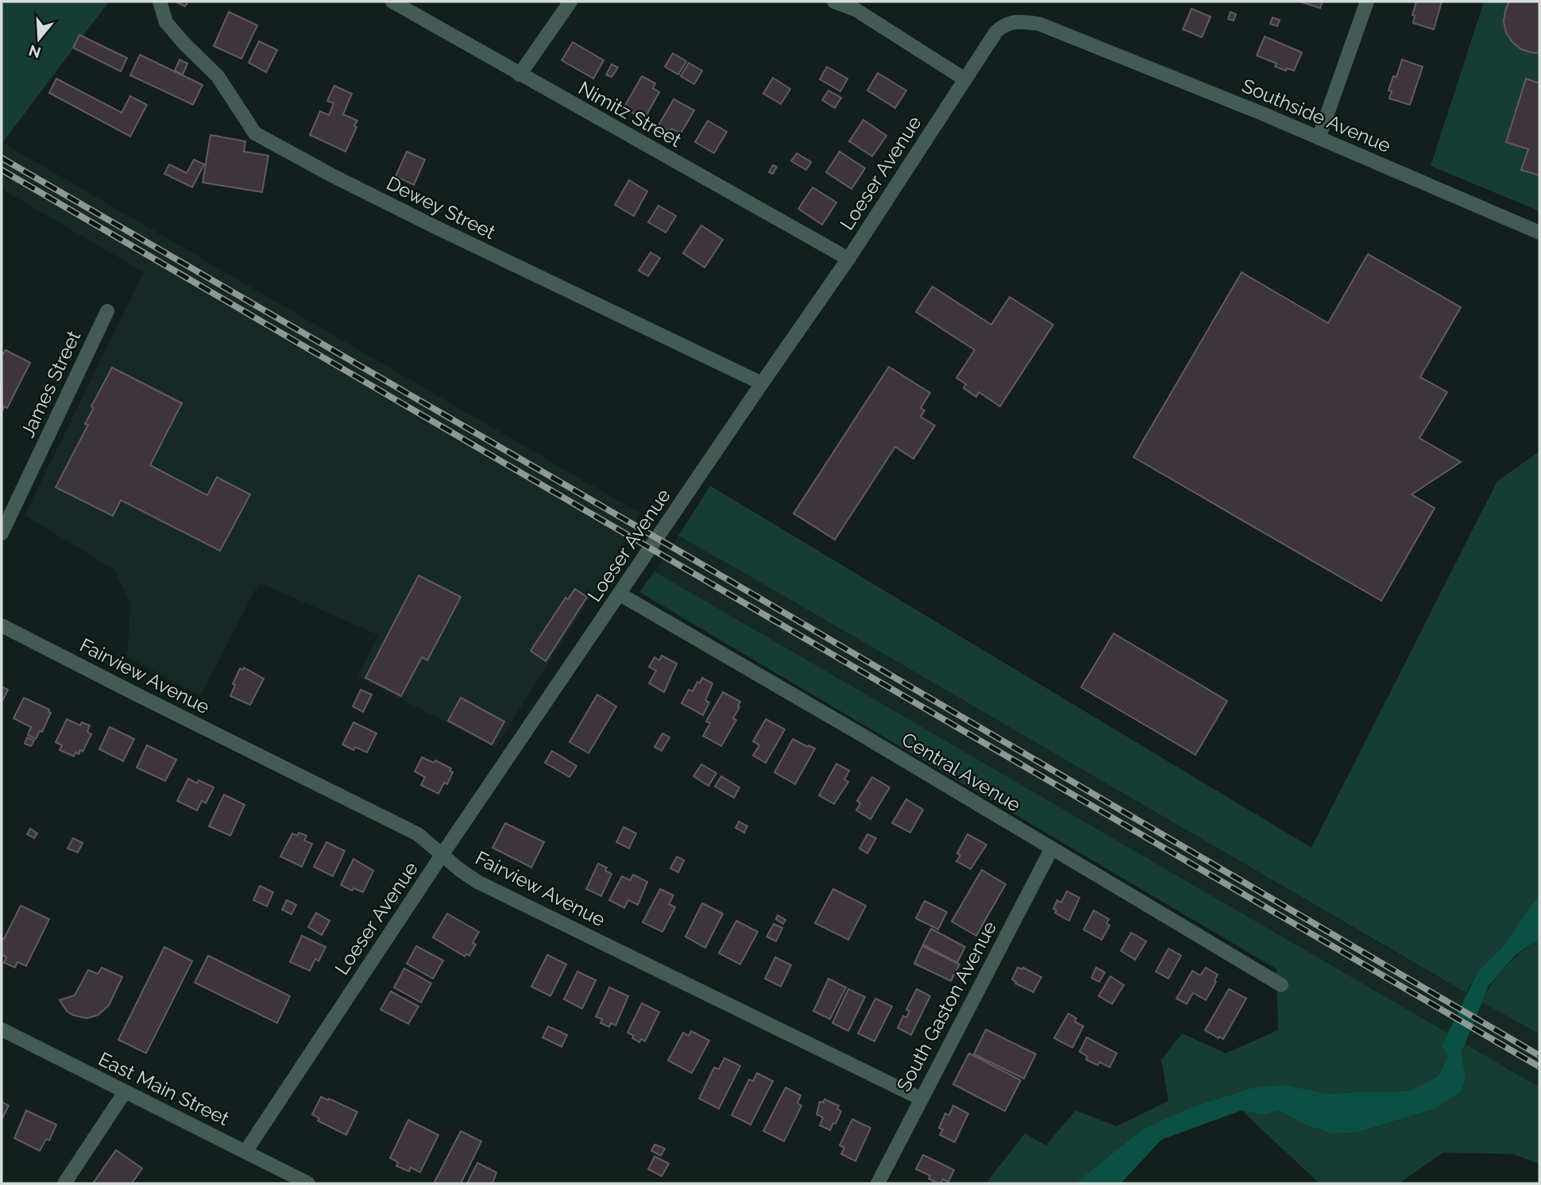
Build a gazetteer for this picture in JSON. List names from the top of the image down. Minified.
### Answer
{"streets":{"street":["Nimitz Street","Southside Avenue","Loeser Avenue","Dewey Street","James Street","Fairview Avenue","Central Avenue","South Gaston Avenue","East Main Street"]},"crossings":[["Nimitz Street","Loeser Avenue"],["Southside Avenue","Loeser Avenue"],["Loeser Avenue","Dewey Street"],["Loeser Avenue","Fairview Avenue"],["Loeser Avenue","Central Avenue"],["Loeser Avenue","East Main Street"],["Fairview Avenue","South Gaston Avenue"],["Central Avenue","South Gaston Avenue"]],"north":"bottom"}
